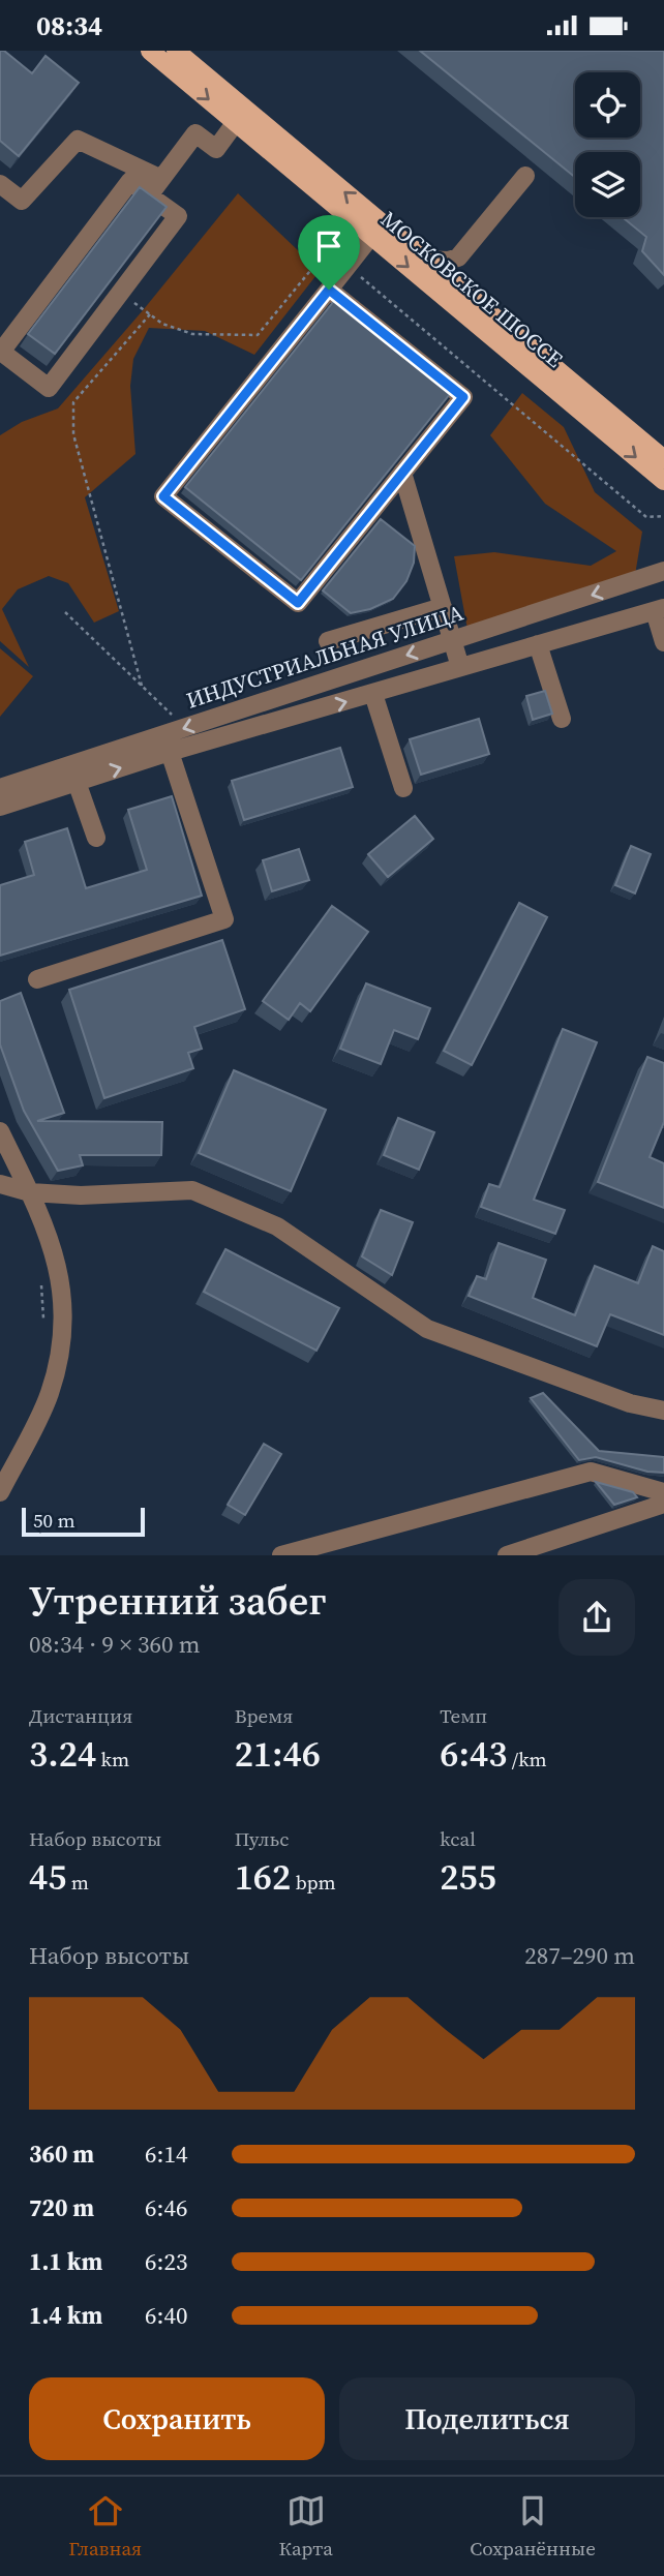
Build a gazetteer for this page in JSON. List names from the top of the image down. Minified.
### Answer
{"streets":{"main road":["МОСКОВСКОЕ ШОССЕ"],"street":["ИНДУСТРИАЛЬНАЯ УЛИЦА"]},"scale_bar":"50 m","page":{"status":"08:34","scale":"50 m","heading":["Утренний забег","08:34 · 9 × 360 m"],"stats":[["Дистанция","3.24 km"],["Время","21:46"],["Темп","6:43 /km"],["Набор высоты","45 m"],["Пульс","162 bpm"],["kcal","255"]],"chart":["Набор высоты","287–290 m"],"list":[{"name":"360 m","note":"6:14"},{"name":"720 m","note":"6:46"},{"name":"1.1 km","note":"6:23"},{"name":"1.4 km","note":"6:40"}],"buttons":["Сохранить","Поделиться"],"tabs":["Главная","Карта","Сохранённые"]}}
